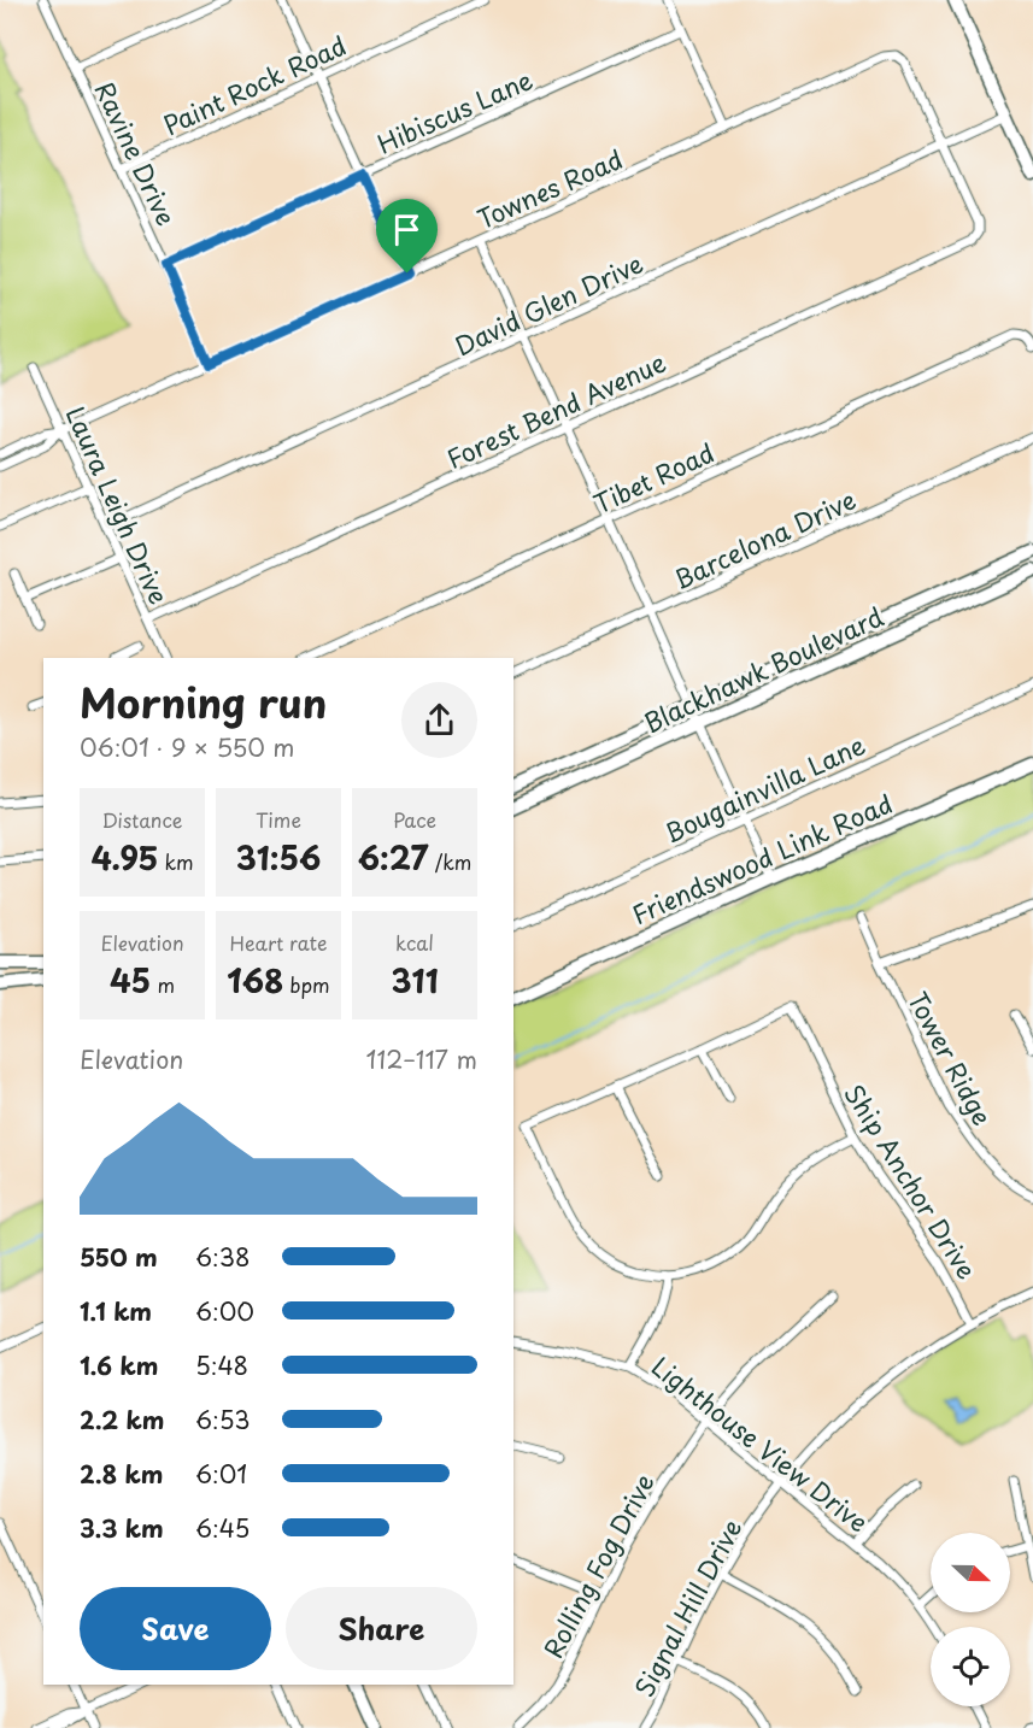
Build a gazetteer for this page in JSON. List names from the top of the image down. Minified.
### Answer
{"streets":{"main road":["Blackhawk Boulevard","Friendswood Link Road"],"street":["Paint Rock Road","Hibiscus Lane","Ravine Drive","Townes Road","David Glen Drive","Forest Bend Avenue","Tibet Road","Laura Leigh Drive","Barcelona Drive","Bougainvilla Lane","Tower Ridge","Ship Anchor Drive","Lighthouse View Drive","Rolling Fog Drive","Signal Hill Drive"]},"crossings":[["Paint Rock Road","Ravine Drive"],["Hibiscus Lane","Ravine Drive"],["Ravine Drive","Townes Road"],["Townes Road","David Glen Drive"],["Townes Road","Forest Bend Avenue"],["Townes Road","Laura Leigh Drive"],["David Glen Drive","Forest Bend Avenue"],["David Glen Drive","Laura Leigh Drive"],["Forest Bend Avenue","Laura Leigh Drive"],["Ship Anchor Drive","Signal Hill Drive"],["Lighthouse View Drive","Rolling Fog Drive"],["Lighthouse View Drive","Signal Hill Drive"]],"north":"right","page":{"heading":["Morning run","06:01 · 9 × 550 m"],"stats":[["Distance","4.95 km"],["Time","31:56"],["Pace","6:27 /km"],["Elevation","45 m"],["Heart rate","168 bpm"],["kcal","311"]],"chart":["Elevation","112–117 m"],"list":[{"name":"550 m","note":"6:38"},{"name":"1.1 km","note":"6:00"},{"name":"1.6 km","note":"5:48"},{"name":"2.2 km","note":"6:53"},{"name":"2.8 km","note":"6:01"},{"name":"3.3 km","note":"6:45"}],"buttons":["Save","Share"]}}
